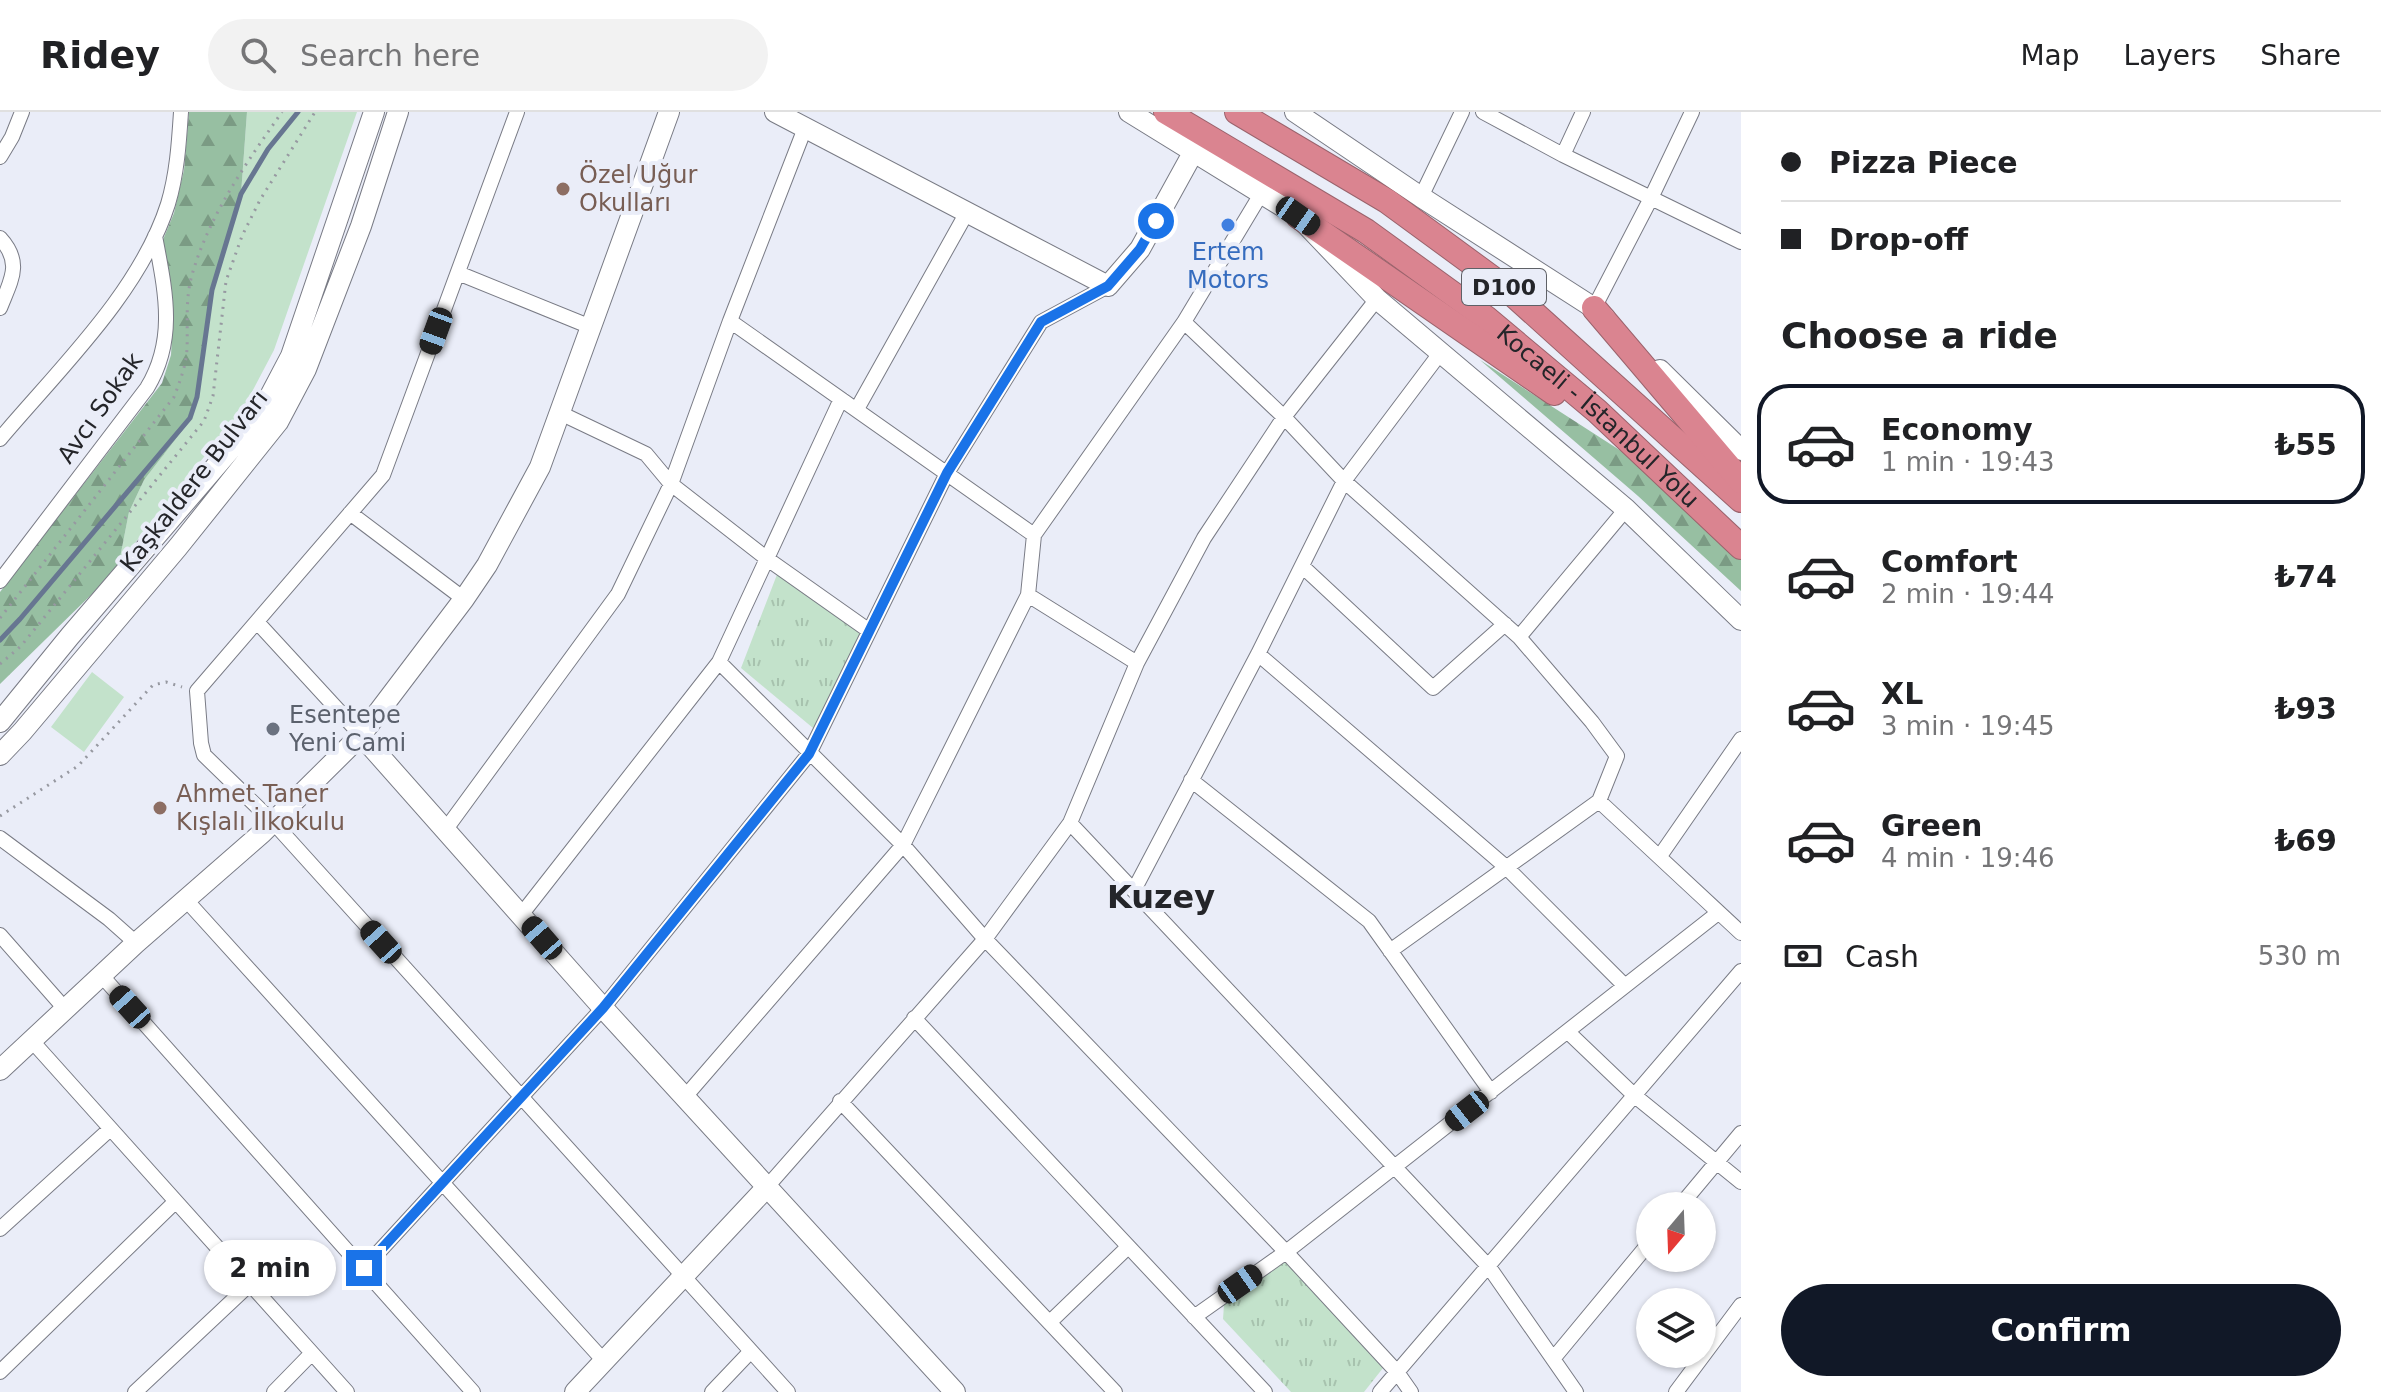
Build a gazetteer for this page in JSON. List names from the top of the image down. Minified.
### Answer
{"streets":{"highway":["D100","Kocaeli - İstanbul Yolu"],"street":["Avcı Sokak","Kaşkaldere Bulvarı"]},"districts":["Kuzey"],"places":["Özel Uğur Okulları","Ertem Motors","Esentepe Yeni Cami","Ahmet Taner Kışlalı İlkokulu"],"north":"bottom","page":{"header":"Ridey","search":"Search here","nav":["Map","Layers","Share"],"banner":["Pizza Piece","Drop-off"],"heading":"Choose a ride","list":[{"name":"Economy","note":"1 min · 19:43","value":"₺55"},{"name":"Comfort","note":"2 min · 19:44","value":"₺74"},{"name":"XL","note":"3 min · 19:45","value":"₺93"},{"name":"Green","note":"4 min · 19:46","value":"₺69"}],"pay":["Cash","530 m"],"bubble":"2 min","buttons":"Confirm"}}
